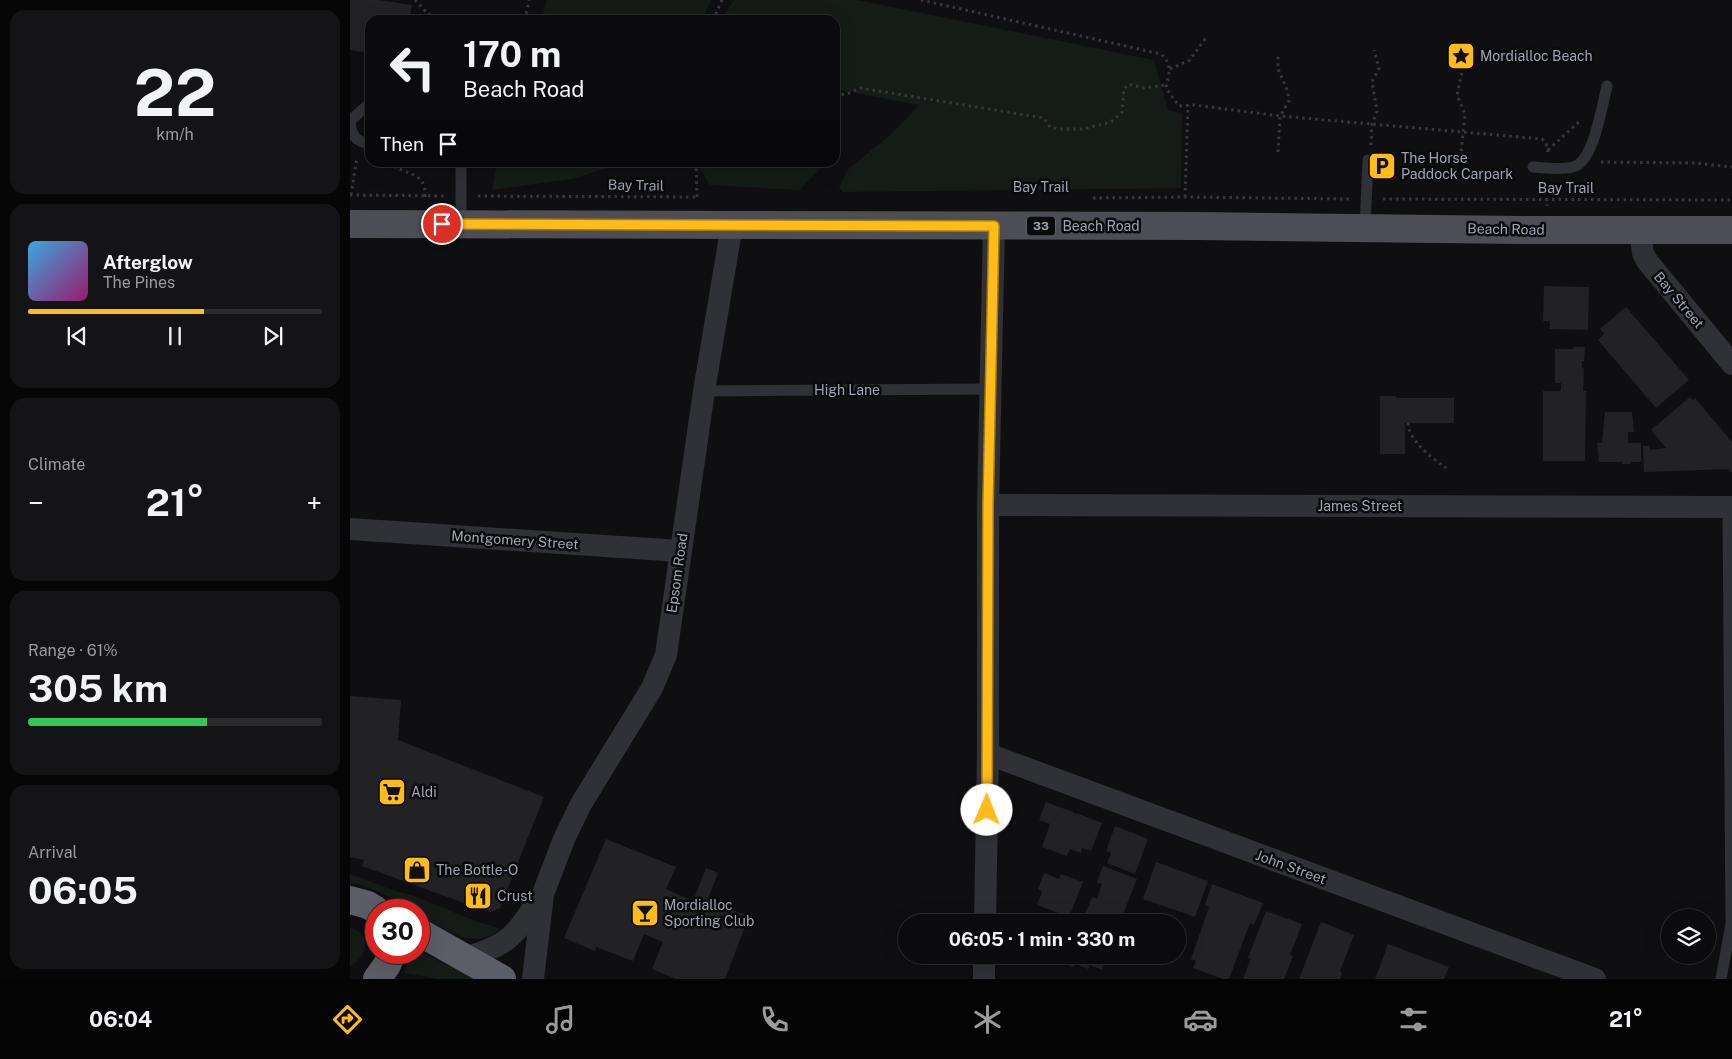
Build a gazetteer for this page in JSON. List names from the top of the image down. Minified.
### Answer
{"streets":{"main road":["33","Beach Road"],"street":["Bay Street","James Street","Montgomery Street","Epsom Road","John Street"],"lane":["High Lane"],"path":["Bay Trail"]},"crossings":[["Beach Road","Bay Street"],["Beach Road","Epsom Road"],["High Lane","Epsom Road"],["Montgomery Street","Epsom Road"]],"places":{"place":["Mordialloc Beach"],"parking":["The Horse Paddock Carpark"],"supermarket":["Aldi"],"shop":["The Bottle-O"],"restaurant":["Crust"],"bar":["Mordialloc Sporting Club"]},"page":{"tile":[["22","km/h"],"Climate",["Range · 61%","305 km"],["Arrival","06:05"]],"turn":["170 m","Beach Road"],"then":"Then","song":["Afterglow","The Pines"],"heat":["−","21°","+"],"limit":"30","trip":"06:05 · 1 min · 330 m","tabs":["06:04","21°"]}}
